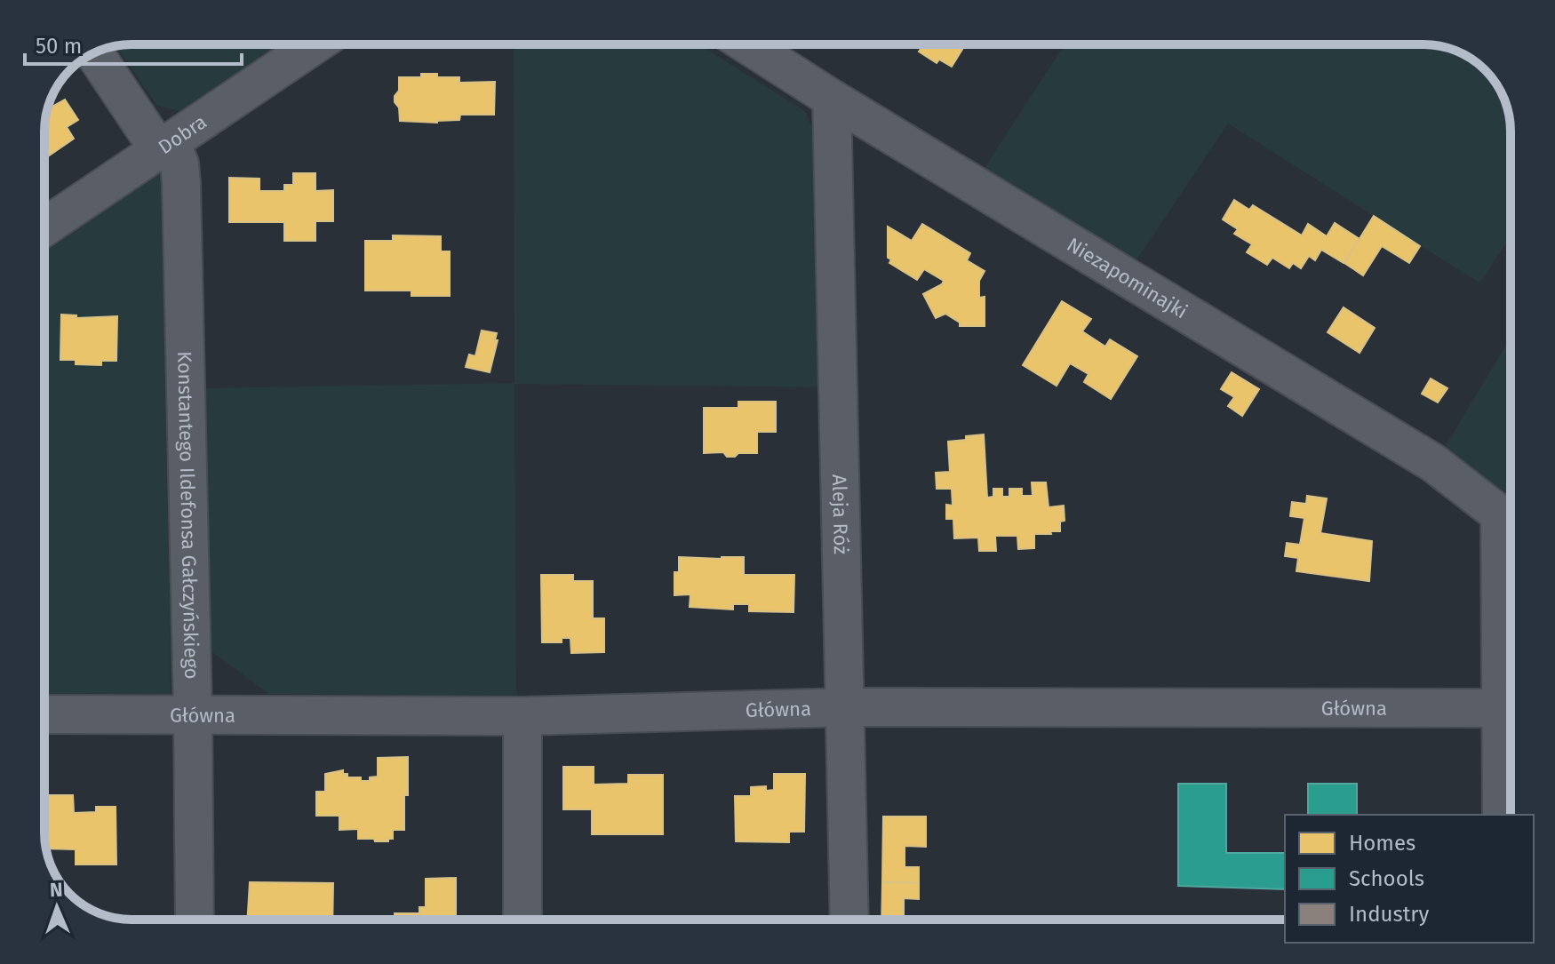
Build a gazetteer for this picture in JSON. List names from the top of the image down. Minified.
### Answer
{"streets":{"street":["Dobra","Niezapominajki","Konstantego Ildefonsa Gałczyńskiego","Aleja Róż","Główna"]},"crossings":[["Dobra","Konstantego Ildefonsa Gałczyńskiego"],["Niezapominajki","Aleja Róż"],["Konstantego Ildefonsa Gałczyńskiego","Główna"],["Aleja Róż","Główna"]],"legend":["Homes","Schools","Industry"],"scale_bar":"50 m","north":"top"}
